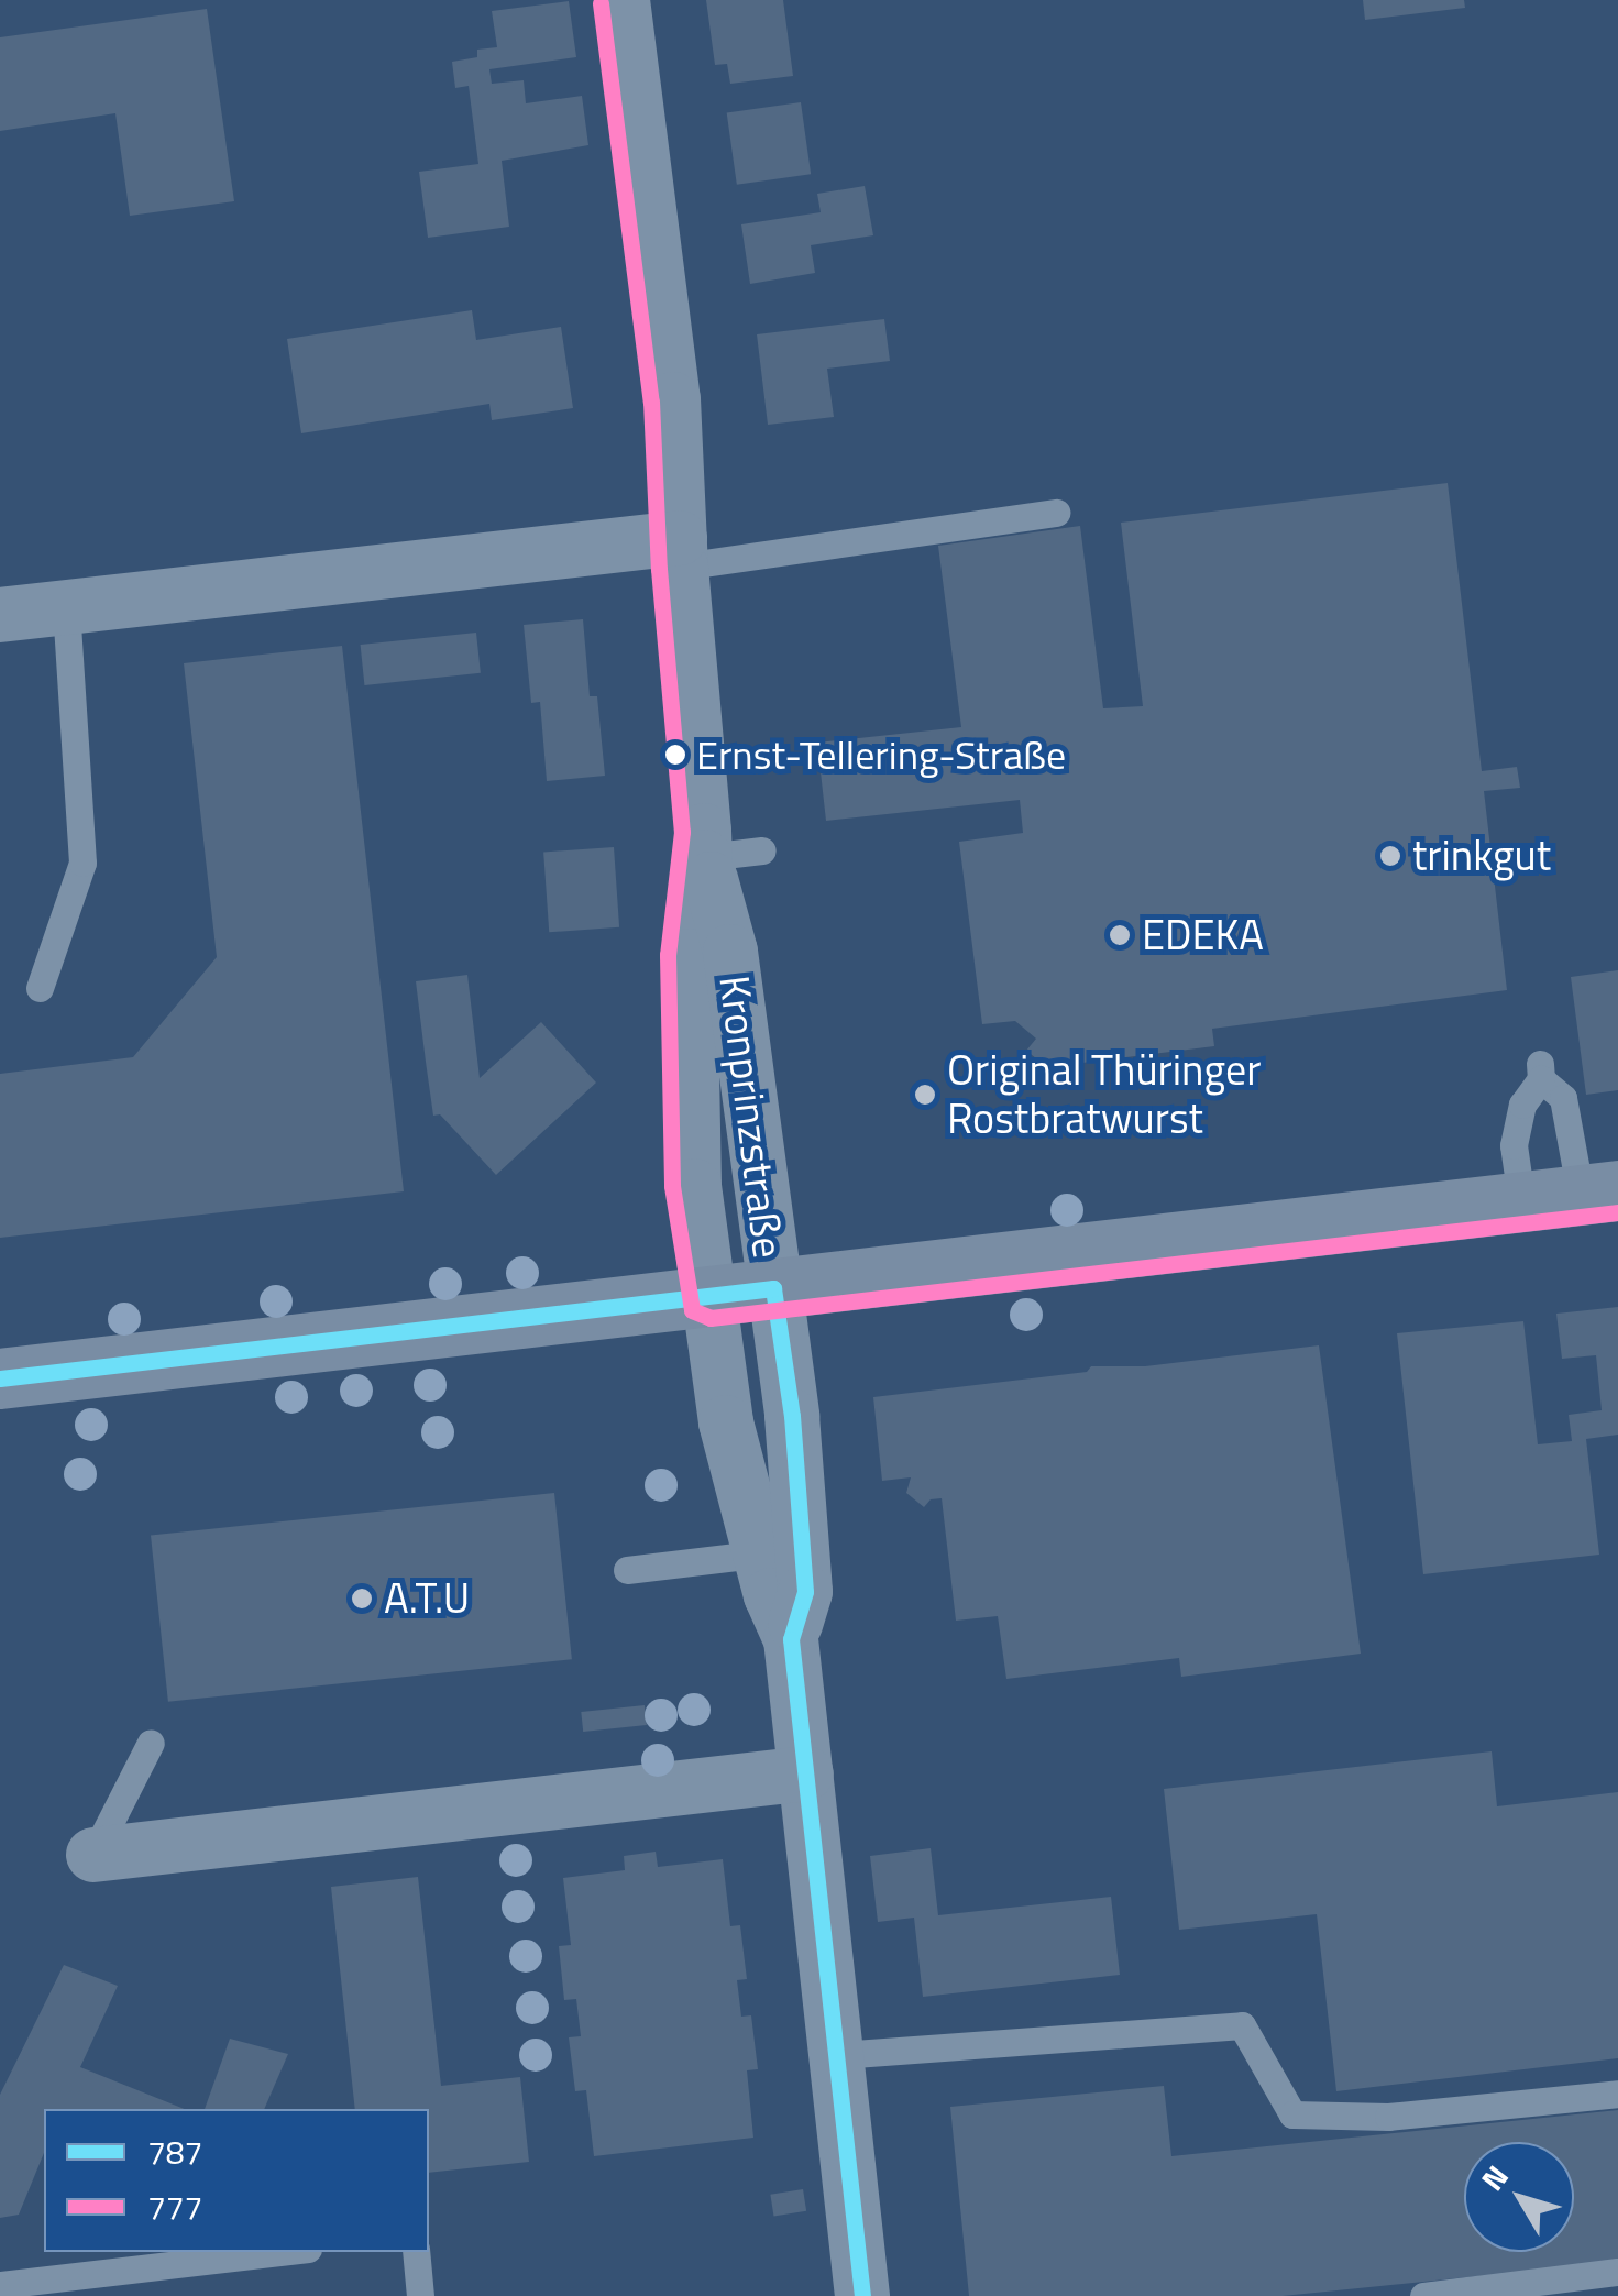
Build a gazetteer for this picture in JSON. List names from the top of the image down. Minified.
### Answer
{"streets":{"street":["Kronprinzstraße"]},"places":["Ernst-Tellering-Straße","trinkgut","EDEKA","Original Thüringer Rostbratwurst","A.T.U"],"lines":["transit line 777","transit line 787"],"legend":["787","777"],"north":"top left"}
